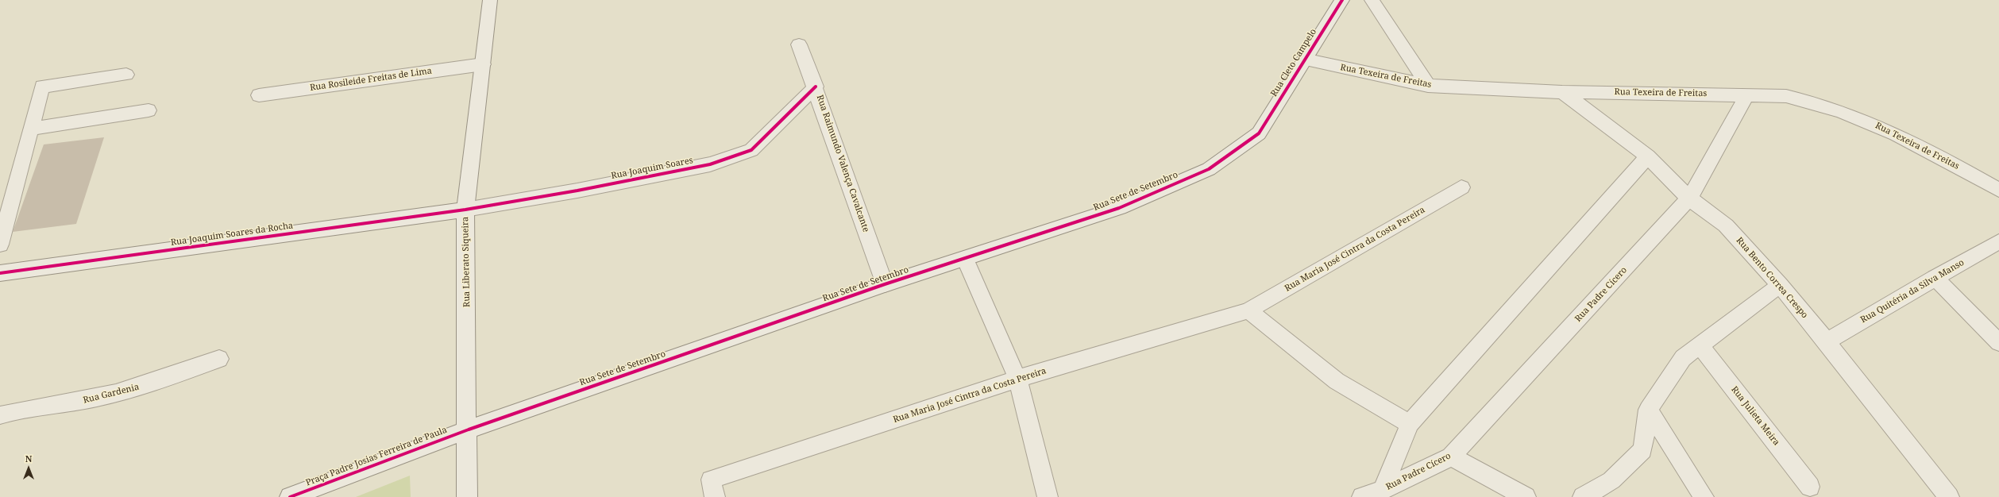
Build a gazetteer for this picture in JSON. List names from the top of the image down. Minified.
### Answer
{"streets":{"street":["Rua Cleto Campelo","Rua Texeira de Freitas","Rua Rosileide Freitas de Lima","Rua Raimundo Valença Cavalcante","Rua Joaquim Soares","Rua Sete de Setembro","Rua Joaquim Soares da Rocha","Rua Maria José Cintra da Costa Pereira","Rua Liberato Siqueira","Rua Bento Correa Crespo","Rua Quitéria da Silva Manso","Rua Padre Cícero","Rua Gardenia","Rua Julieta Meira","Praça Padre Josias Ferreira de Paula"]},"crossings":[["Rua Cleto Campelo","Rua Texeira de Freitas"],["Rua Cleto Campelo","Rua Sete de Setembro"],["Rua Texeira de Freitas","Rua Bento Correa Crespo"],["Rua Texeira de Freitas","Rua Padre Cícero"],["Rua Rosileide Freitas de Lima","Rua Liberato Siqueira"],["Rua Raimundo Valença Cavalcante","Rua Joaquim Soares"],["Rua Raimundo Valença Cavalcante","Rua Sete de Setembro"],["Rua Joaquim Soares","Rua Joaquim Soares da Rocha"],["Rua Joaquim Soares","Rua Liberato Siqueira"],["Rua Sete de Setembro","Rua Liberato Siqueira"],["Rua Sete de Setembro","Praça Padre Josias Ferreira de Paula"],["Rua Joaquim Soares da Rocha","Rua Liberato Siqueira"],["Rua Liberato Siqueira","Praça Padre Josias Ferreira de Paula"],["Rua Bento Correa Crespo","Rua Quitéria da Silva Manso"],["Rua Bento Correa Crespo","Rua Padre Cícero"]],"north":"top"}
